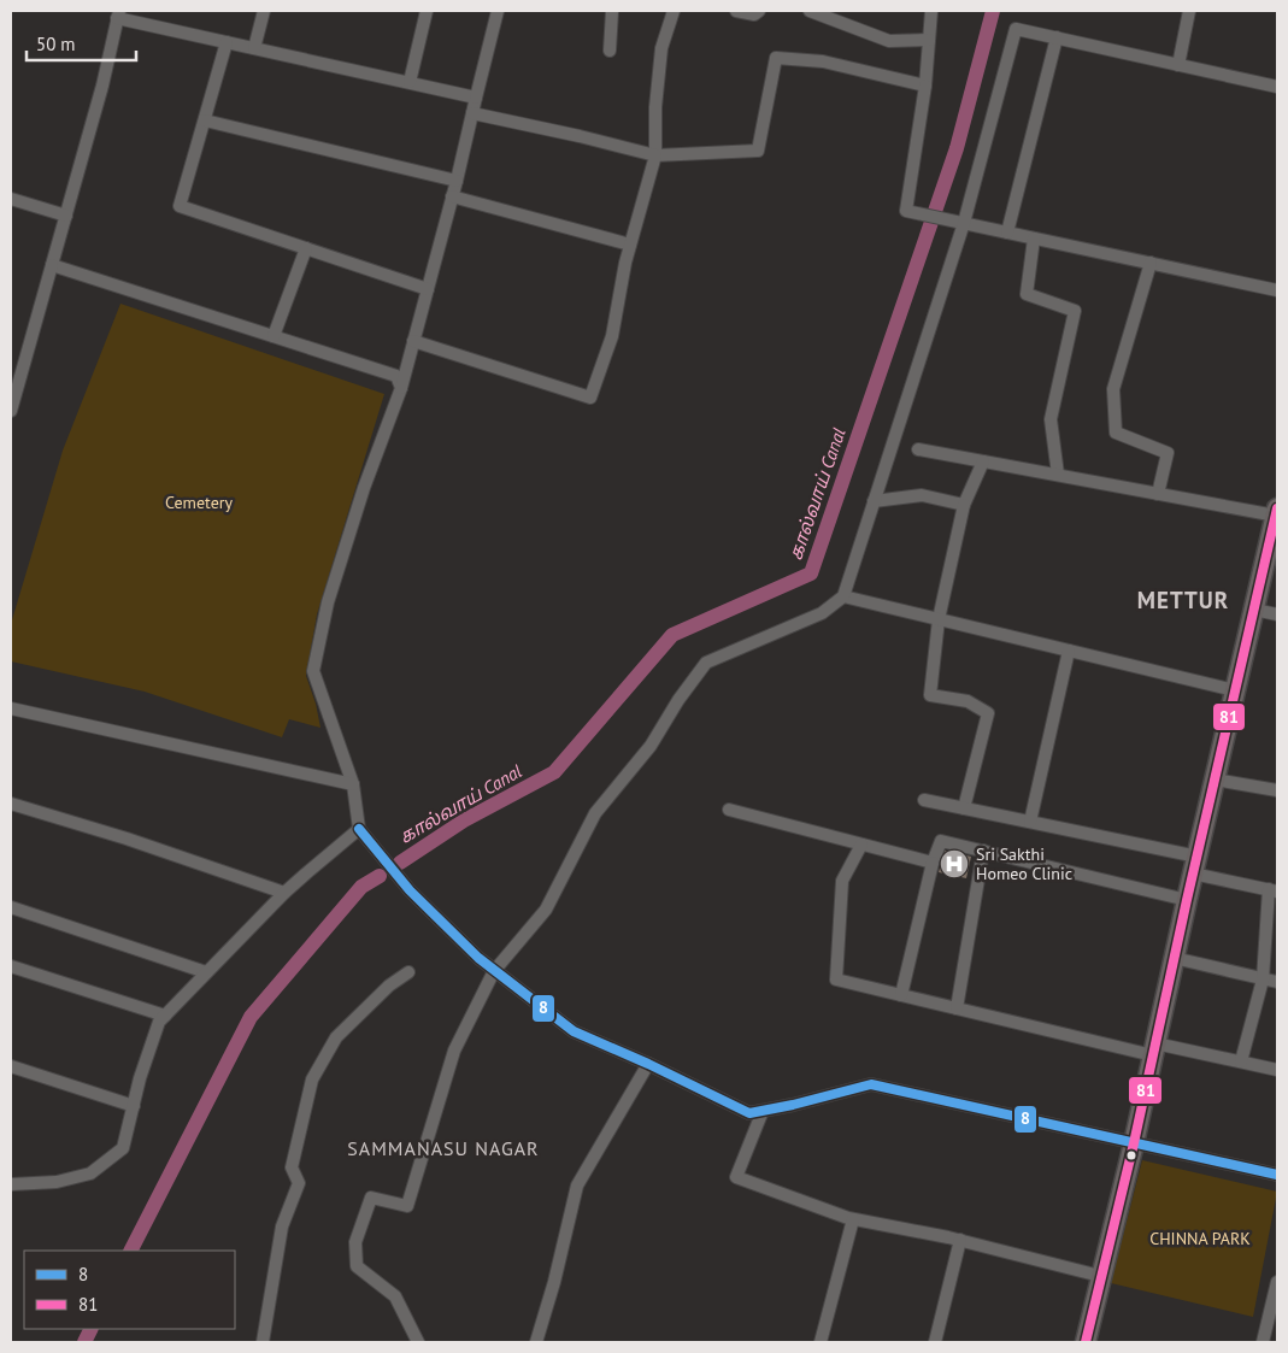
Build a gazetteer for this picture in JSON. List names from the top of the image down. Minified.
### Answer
{"districts":["METTUR","SAMMANASU NAGAR"],"water":["கால்வாய் Canal"],"parks":["Cemetery","CHINNA PARK"],"places":{"hospital":["Sri Sakthi Homeo Clinic"]},"lines":["transit line 81","transit line 8"],"legend":["8","81"],"scale_bar":"50 m"}
